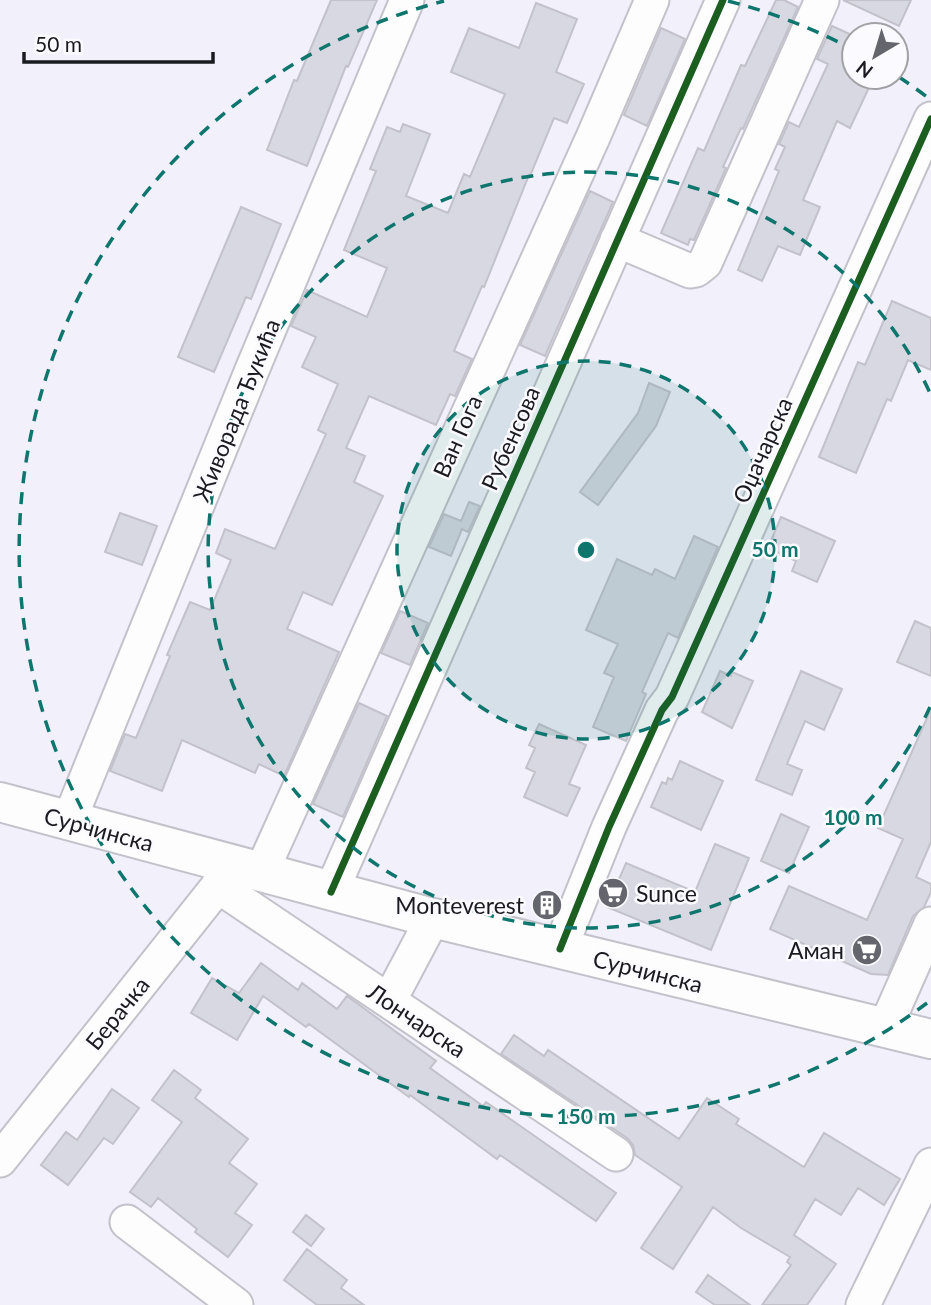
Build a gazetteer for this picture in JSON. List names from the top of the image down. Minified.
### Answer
{"streets":{"main road":["Сурчинска"],"street":["Живорада Ђукића","Ван Гога","Рубенсова","Оџачарска","Берачка","Лончарска"]},"crossings":[["Живорада Ђукића","Сурчинска"],["Ван Гога","Сурчинска"],["Ван Гога","Берачка"],["Ван Гога","Лончарска"],["Рубенсова","Сурчинска"],["Оџачарска","Сурчинска"],["Сурчинска","Берачка"],["Сурчинска","Лончарска"],["Берачка","Лончарска"]],"places":{"supermarket":["Sunce","Аман"],"building":["Monteverest"]},"scale_bar":"50 m","north":"bottom left","rings":["50 m","100 m","150 m"]}
